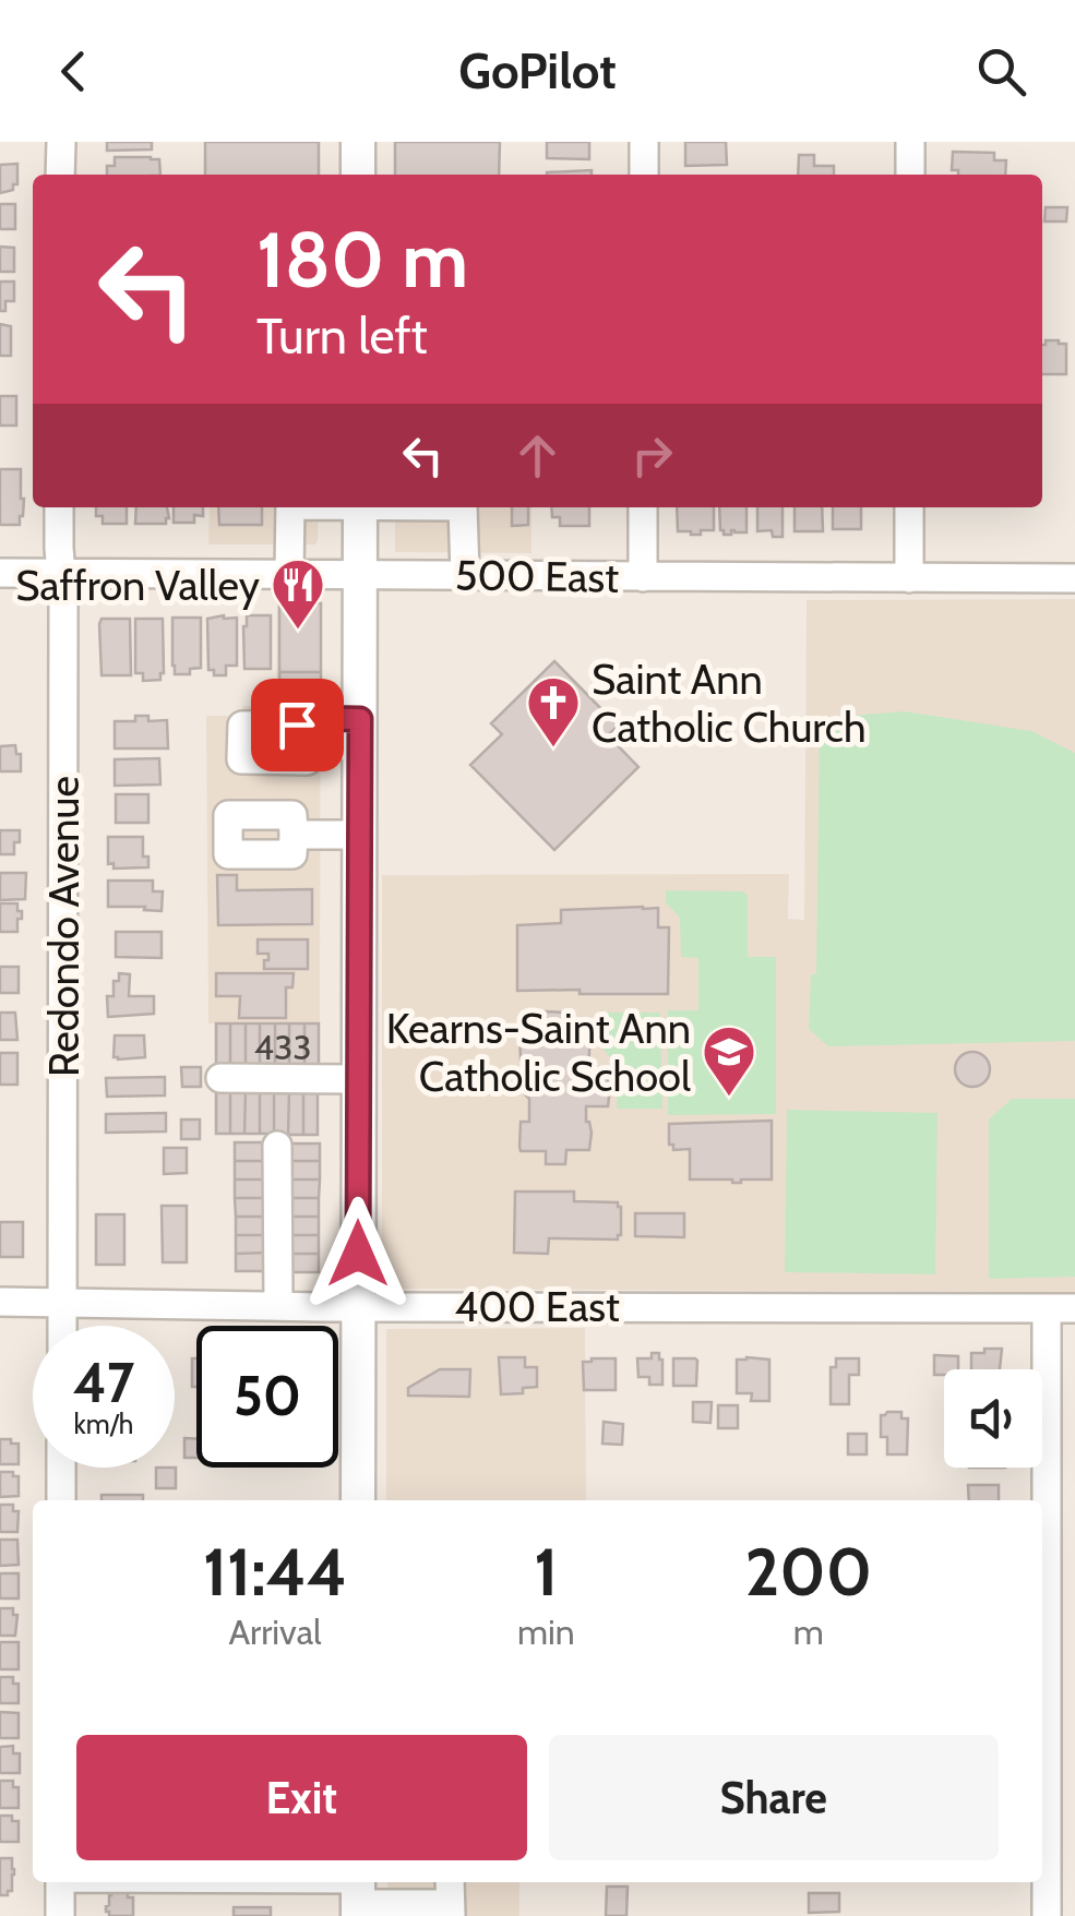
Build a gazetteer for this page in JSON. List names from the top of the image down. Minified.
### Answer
{"streets":{"street":["500 East","Redondo Avenue","400 East"]},"crossings":[["500 East","Redondo Avenue"],["Redondo Avenue","400 East"]],"places":{"restaurant":["Saffron Valley"],"church":["Saint Ann Catholic Church"],"school or university":["Kearns-Saint Ann Catholic School"]},"house_numbers":["433"],"page":{"header":"GoPilot","turn":["180 m","Turn left"],"speed":"47 km/h","limit":"50","eta":["11:44","Arrival","1","min","200","m"],"buttons":["Exit","Share"]}}
